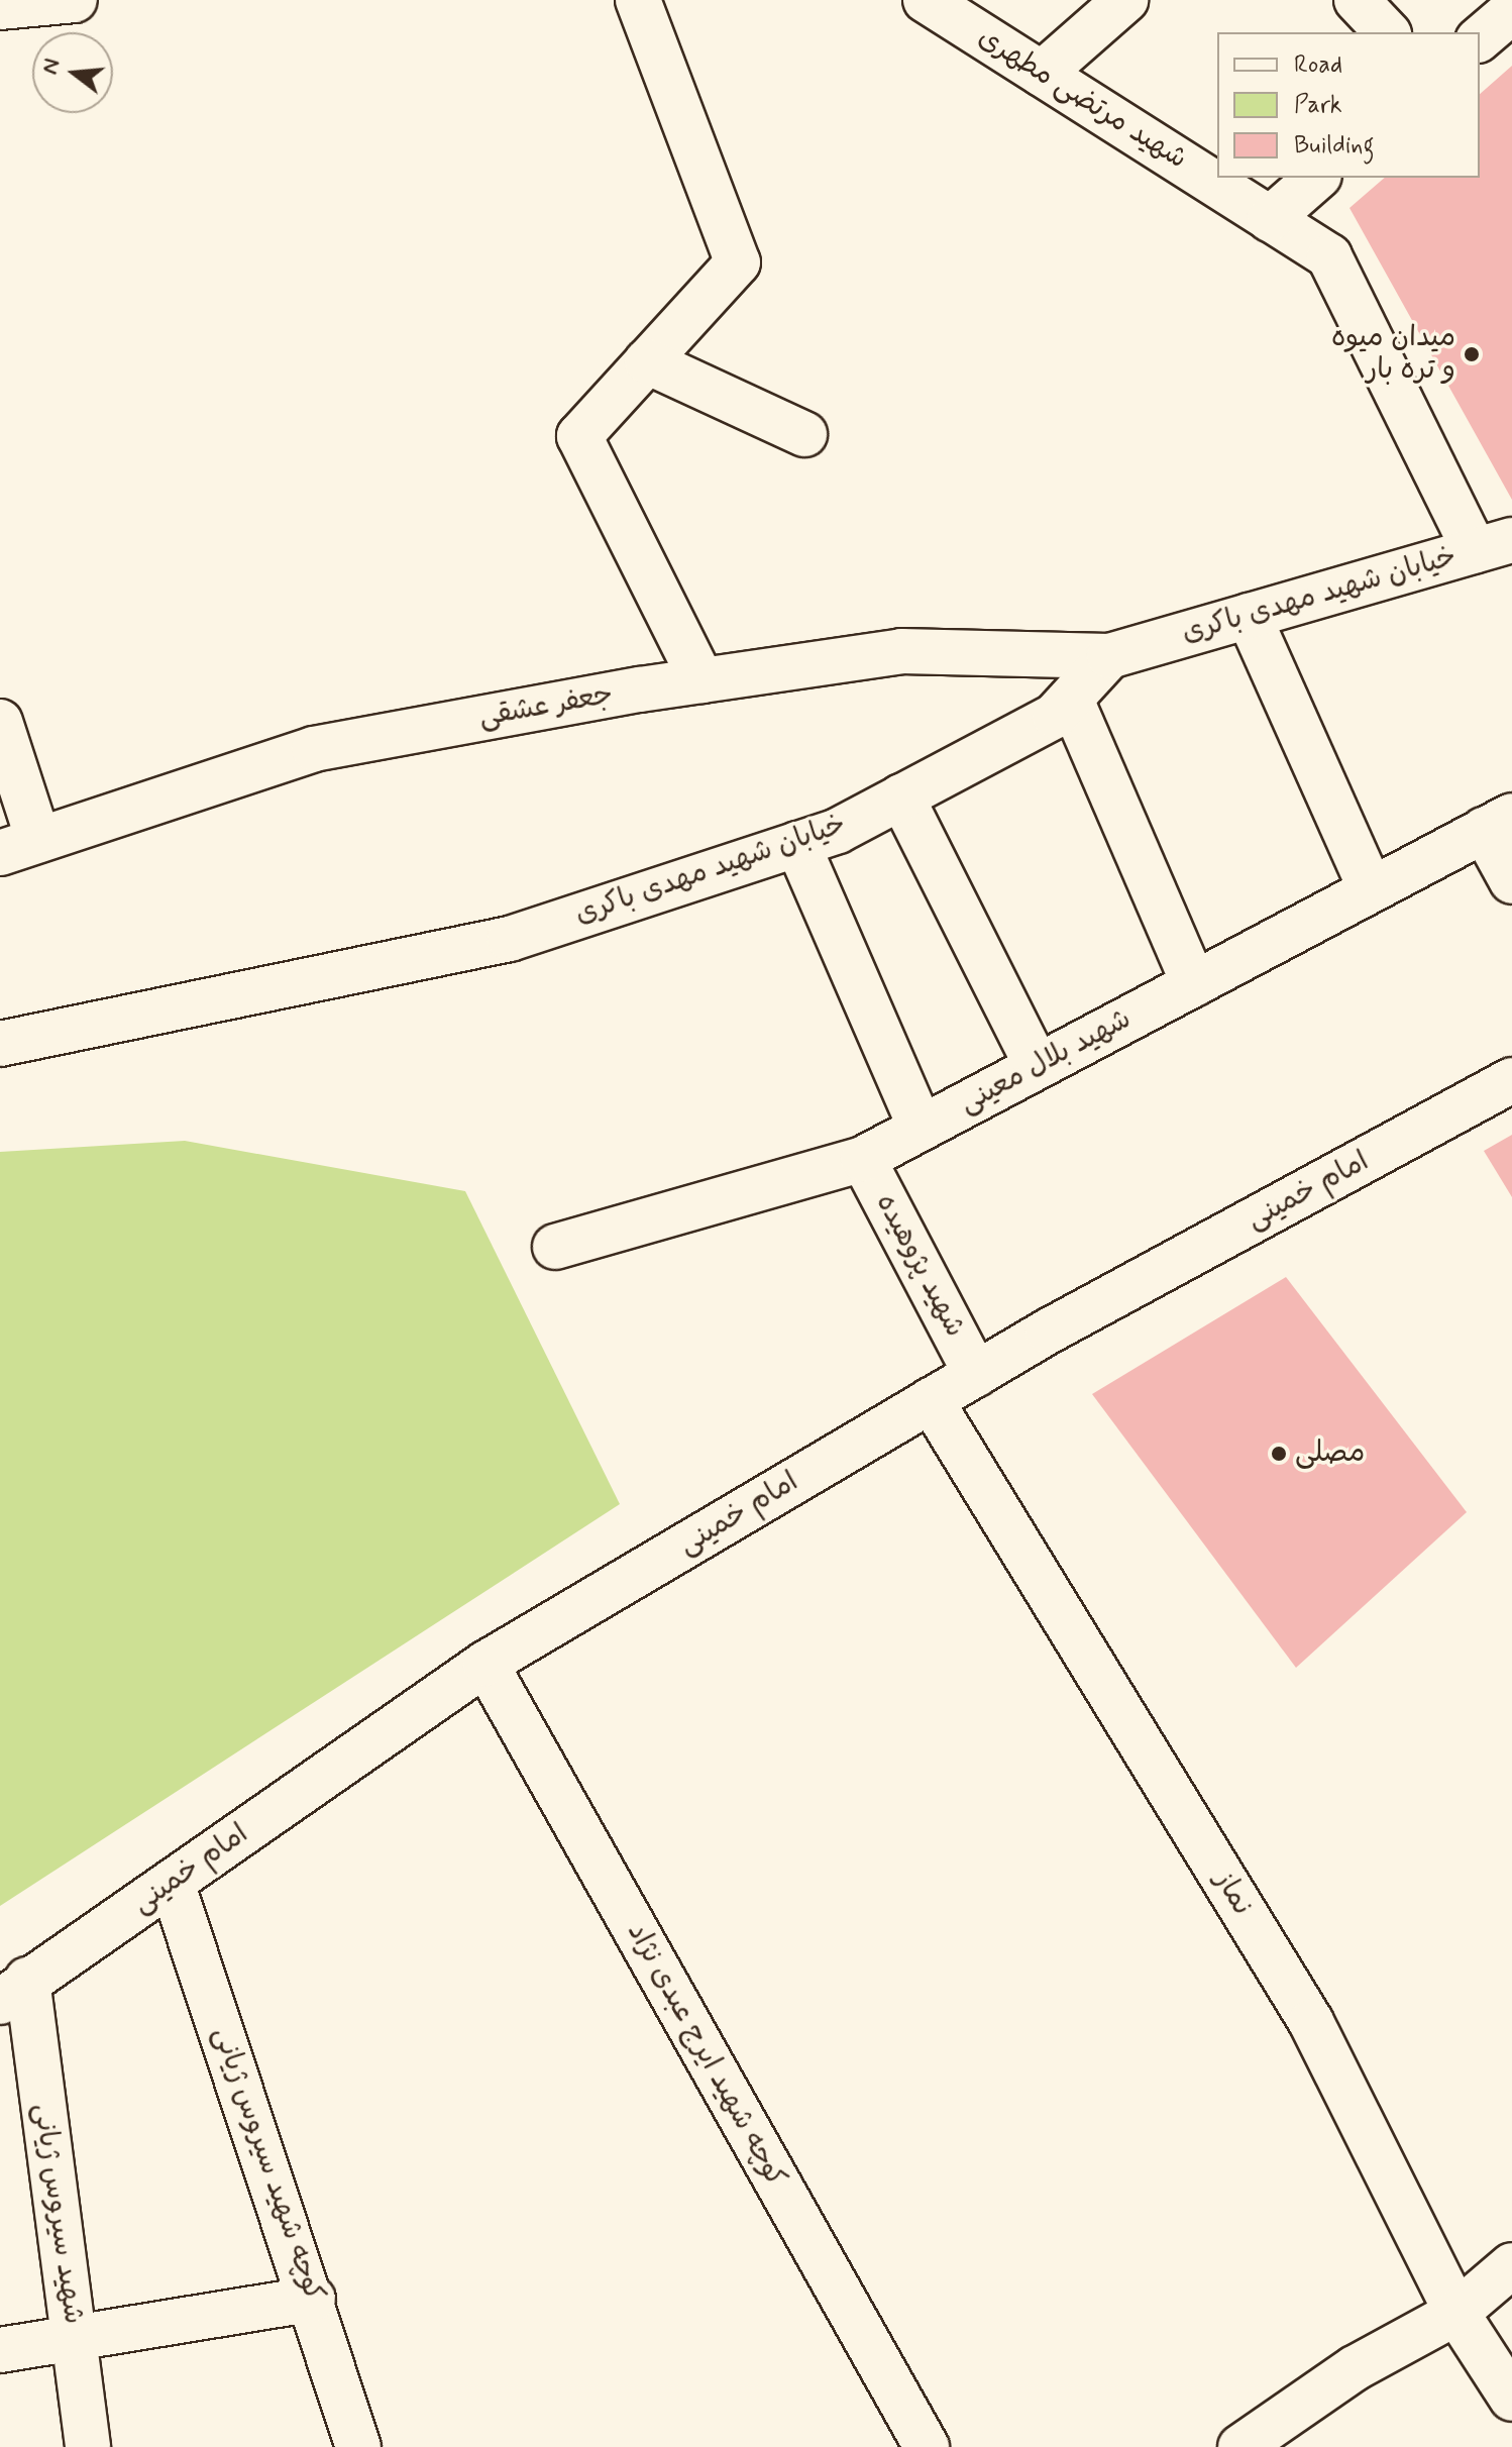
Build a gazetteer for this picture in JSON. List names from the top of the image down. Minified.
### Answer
{"streets":{"street":["شهید مرتضی مطهری","خیابان شهید مهدی باکری","جعفر عشقی","شهید بلال معینی","امام خمینی","شهید پژوهیده","نماز","کوچه شهید ایرج عبدی نژاد","کوچه شهید سیروس ژیانی","شهید سیروس ژیانی"]},"crossings":[["شهید مرتضی مطهری","خیابان شهید مهدی باکری"],["خیابان شهید مهدی باکری","جعفر عشقی"],["شهید بلال معینی","شهید پژوهیده"],["امام خمینی","شهید پژوهیده"],["امام خمینی","نماز"],["امام خمینی","کوچه شهید ایرج عبدی نژاد"],["امام خمینی","کوچه شهید سیروس ژیانی"],["امام خمینی","شهید سیروس ژیانی"]],"places":["میدان میوه و تره بار","مصلی"],"legend":["Road","Park","Building"],"north":"left"}
